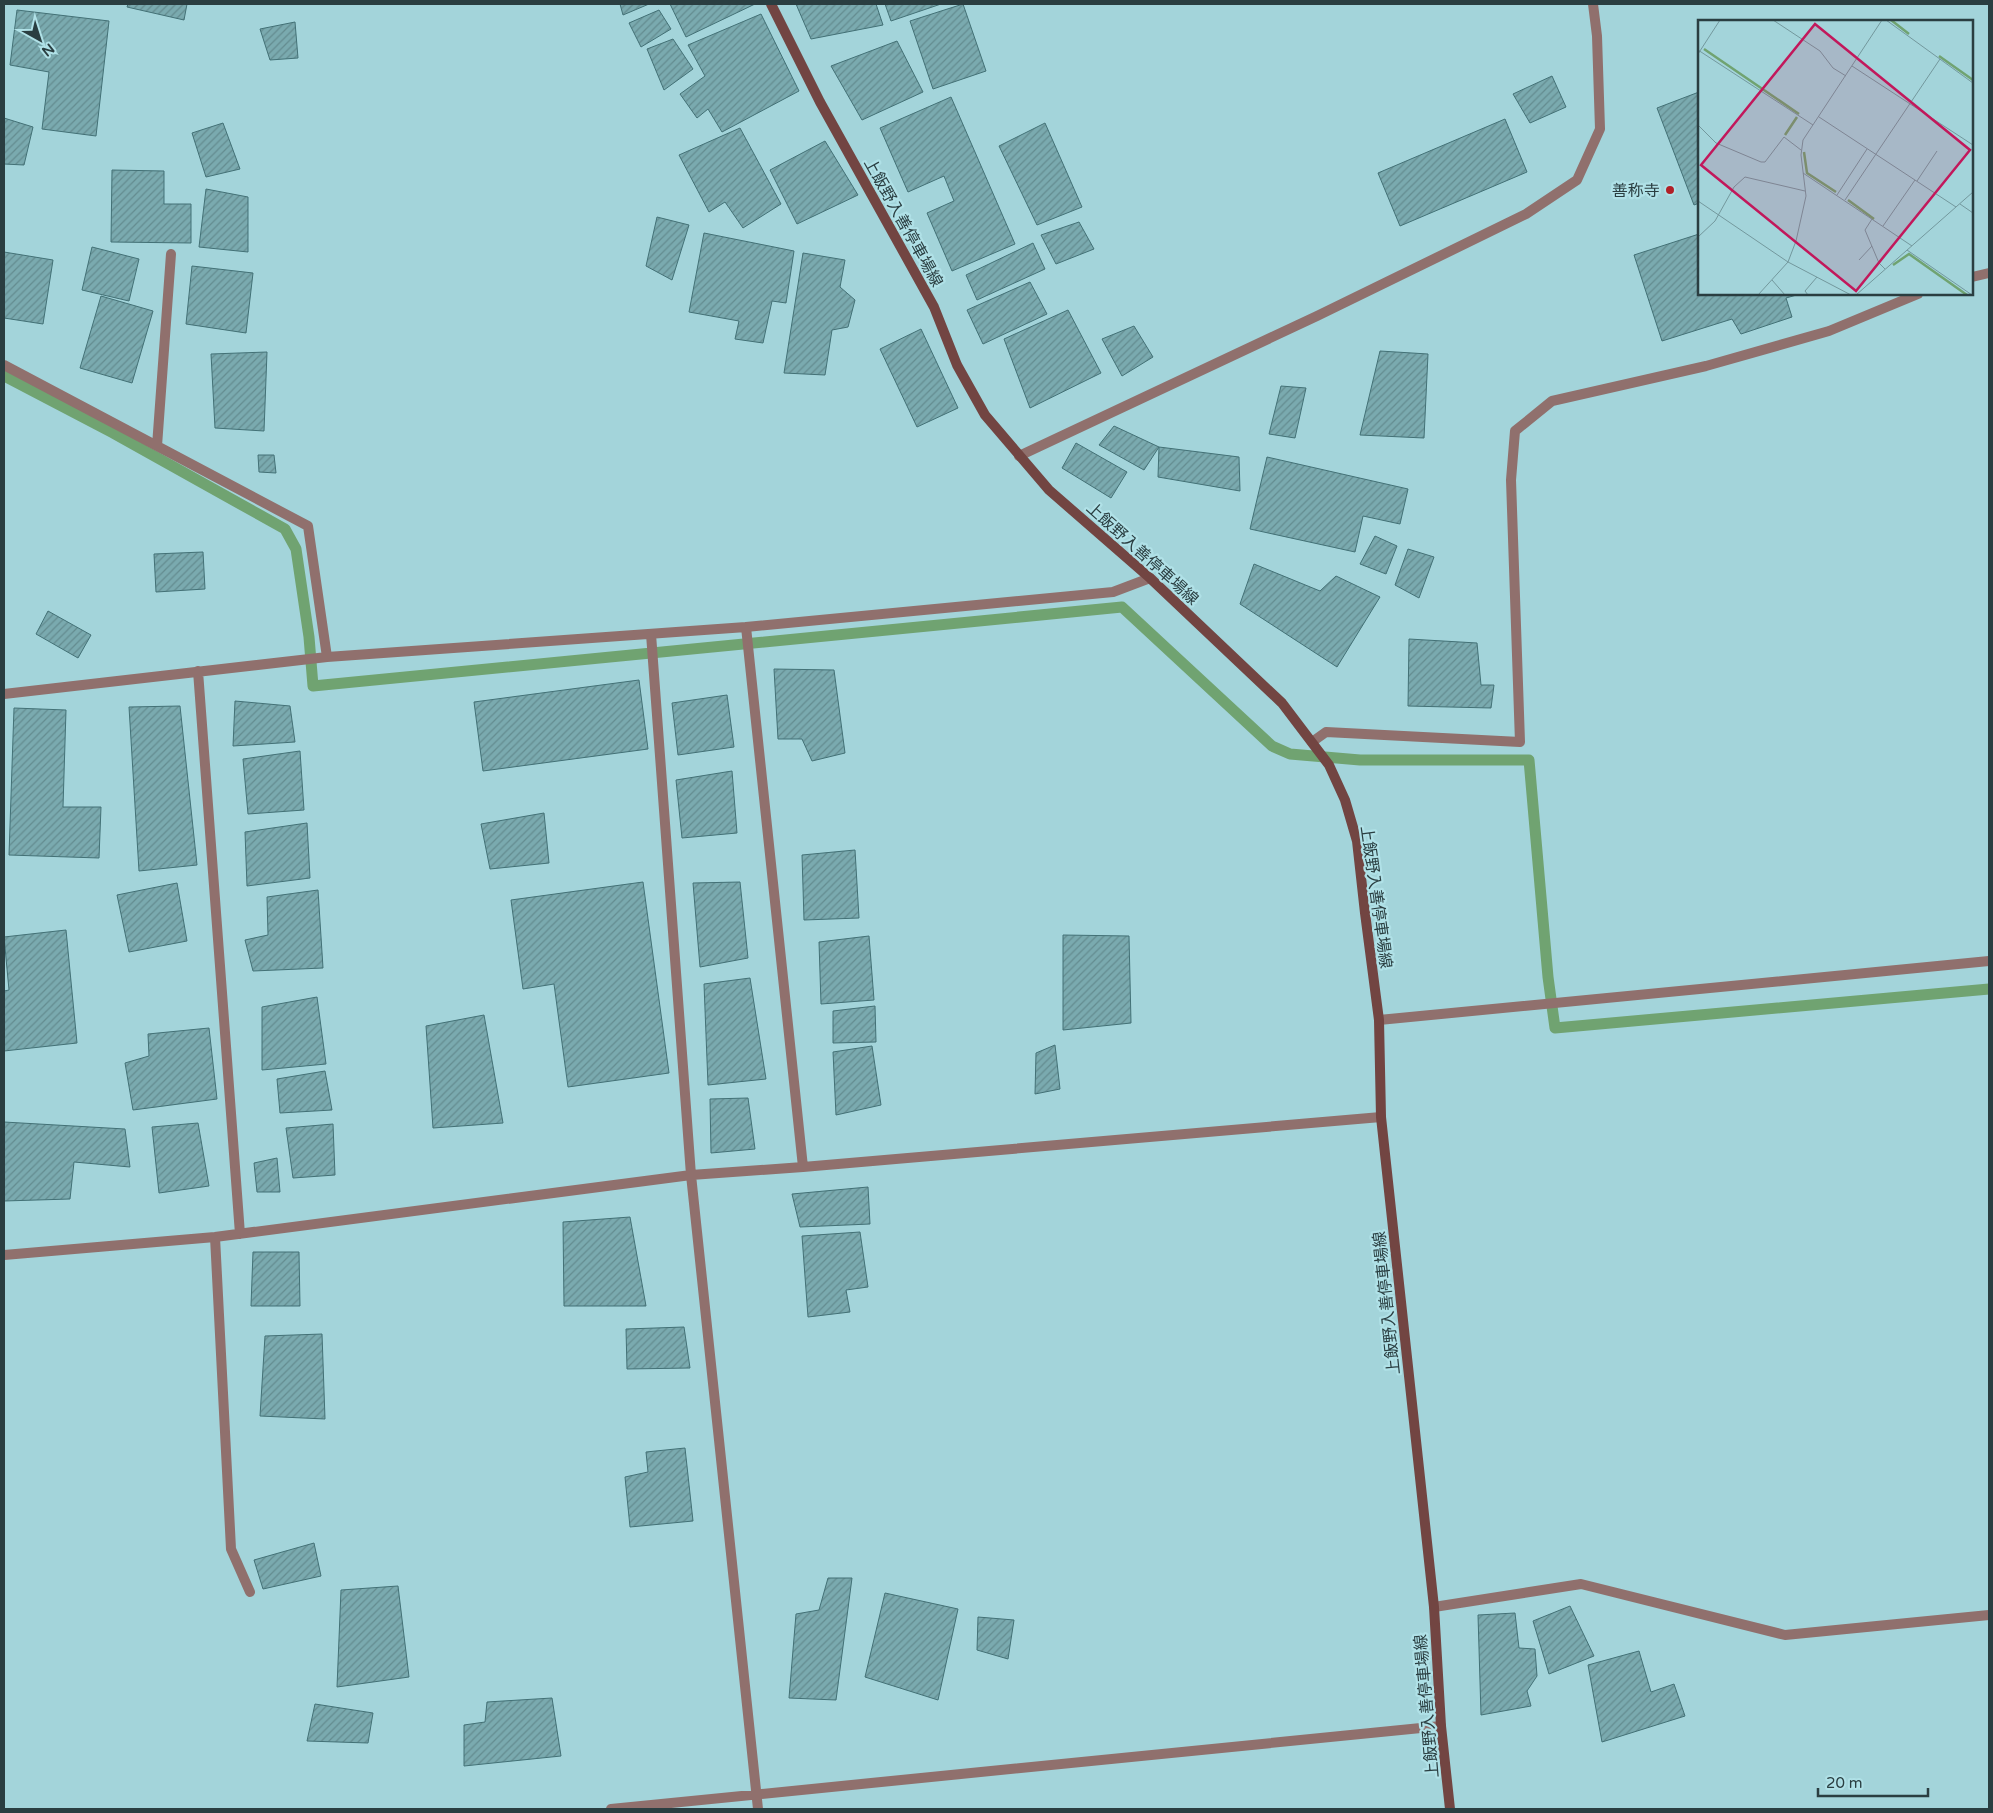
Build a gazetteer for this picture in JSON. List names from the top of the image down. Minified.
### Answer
{"streets":{"main road":["上飯野入善停車場線"]},"places":["善称寺"],"scale_bar":"20 m","north":"bottom right"}
